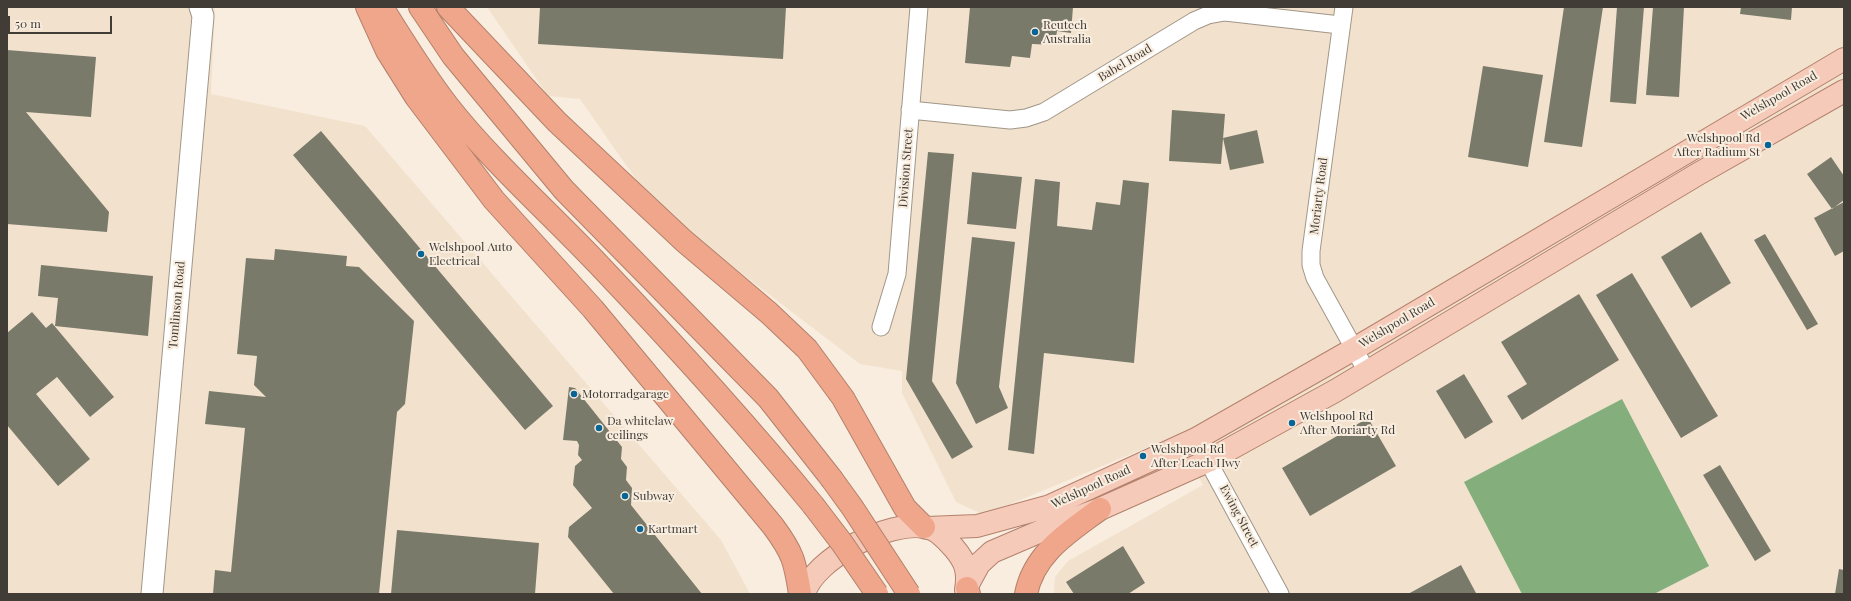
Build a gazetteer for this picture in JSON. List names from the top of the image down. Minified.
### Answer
{"streets":{"main road":["Welshpool Road"],"street":["Babel Road","Division Street","Moriarty Road","Tomlinson Road","Ewing Street"]},"crossings":[["Babel Road","Division Street"],["Babel Road","Moriarty Road"],["Welshpool Road","Moriarty Road"],["Welshpool Road","Ewing Street"]],"places":["Reutech Australia","Welshpool Rd After Radium St","Welshpool Auto Electrical","Motorradgarage","Welshpool Rd After Moriarty Rd","Da whitelaw ceilings","Welshpool Rd After Leach Hwy","Subway","Kartmart"],"scale_bar":"50 m"}
